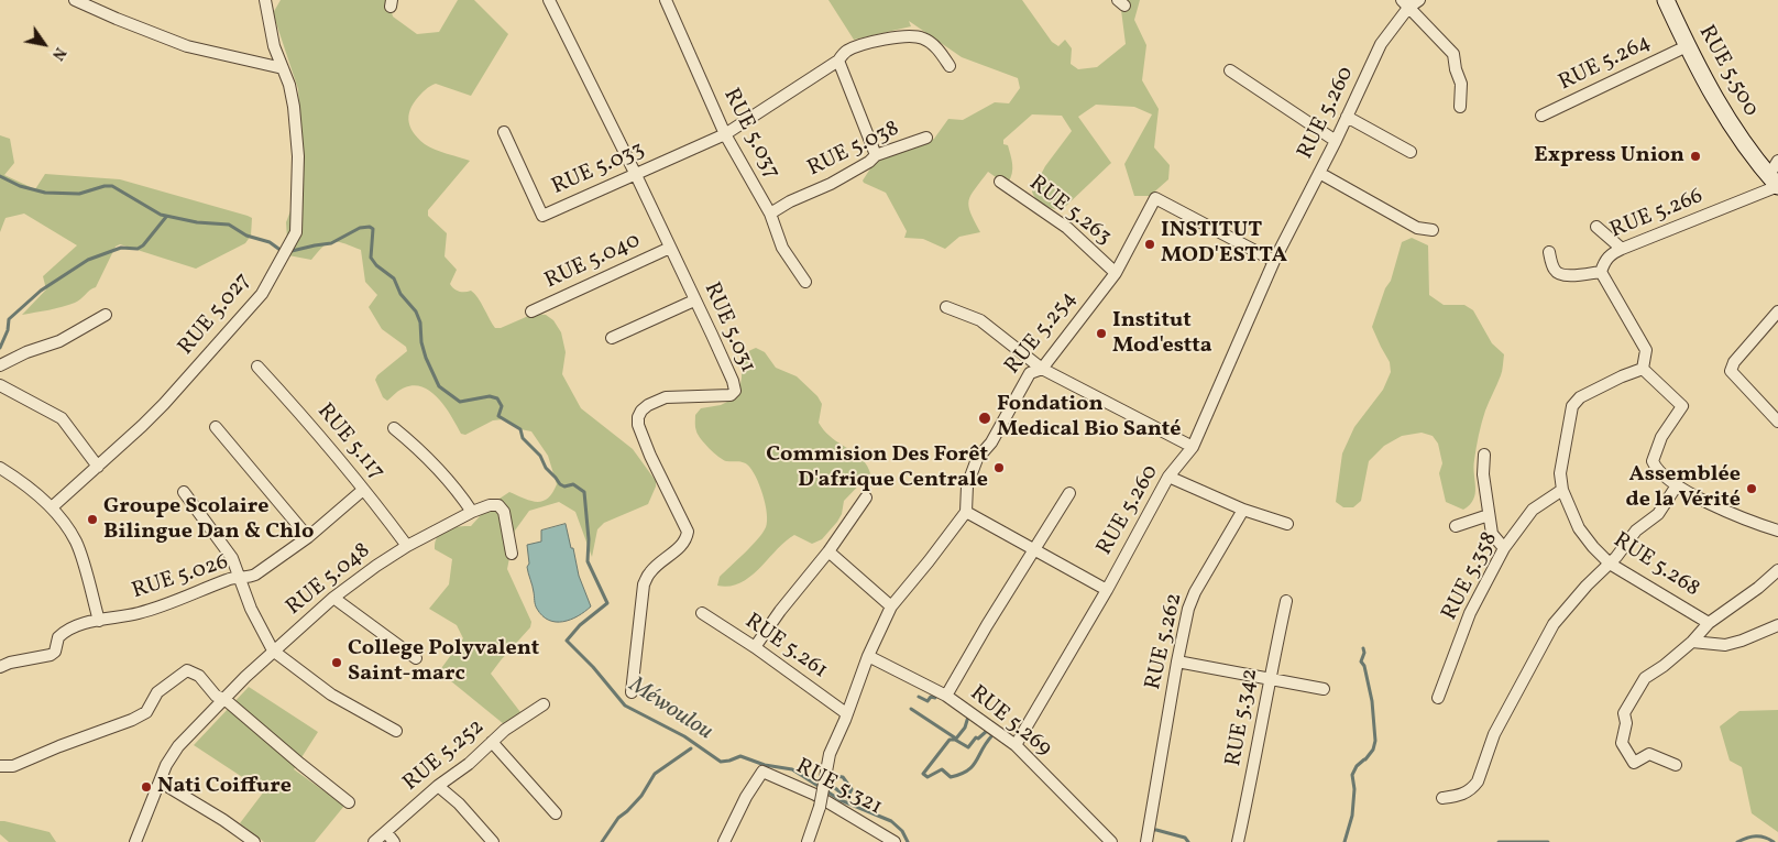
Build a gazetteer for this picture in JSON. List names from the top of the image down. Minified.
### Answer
{"streets":{"main road":["RUE 5.500"],"street":["RUE 5.264","RUE 5.260","RUE 5.037","RUE 5.038","RUE 5.033","RUE 5.263","RUE 5.266","RUE 5.040","RUE 5.027","RUE 5.031","RUE 5.254","RUE 5.117","RUE 5.268","RUE 5.358","RUE 5.026","RUE 5.048","RUE 5.262","RUE 5.261","RUE 5.342","RUE 5.269","RUE 5.252","RUE 5.321"]},"crossings":[["RUE 5.264","RUE 5.500"],["RUE 5.500","RUE 5.266"],["RUE 5.260","RUE 5.254"],["RUE 5.260","RUE 5.269"],["RUE 5.037","RUE 5.038"],["RUE 5.037","RUE 5.033"],["RUE 5.033","RUE 5.031"],["RUE 5.263","RUE 5.254"],["RUE 5.266","RUE 5.268"],["RUE 5.040","RUE 5.031"],["RUE 5.117","RUE 5.026"],["RUE 5.117","RUE 5.048"],["RUE 5.268","RUE 5.358"]],"water":["Méwoulou"],"places":["Express Union","INSTITUT MOD'ESTTA","Institut Mod'estta","Fondation Medical Bio Santé","Commision Des Forêt D'afrique Centrale","Assemblée de la Vérité","Groupe Scolaire Bilingue Dan & Chlo","College Polyvalent Saint-marc","Nati Coiffure"],"north":"bottom right"}
